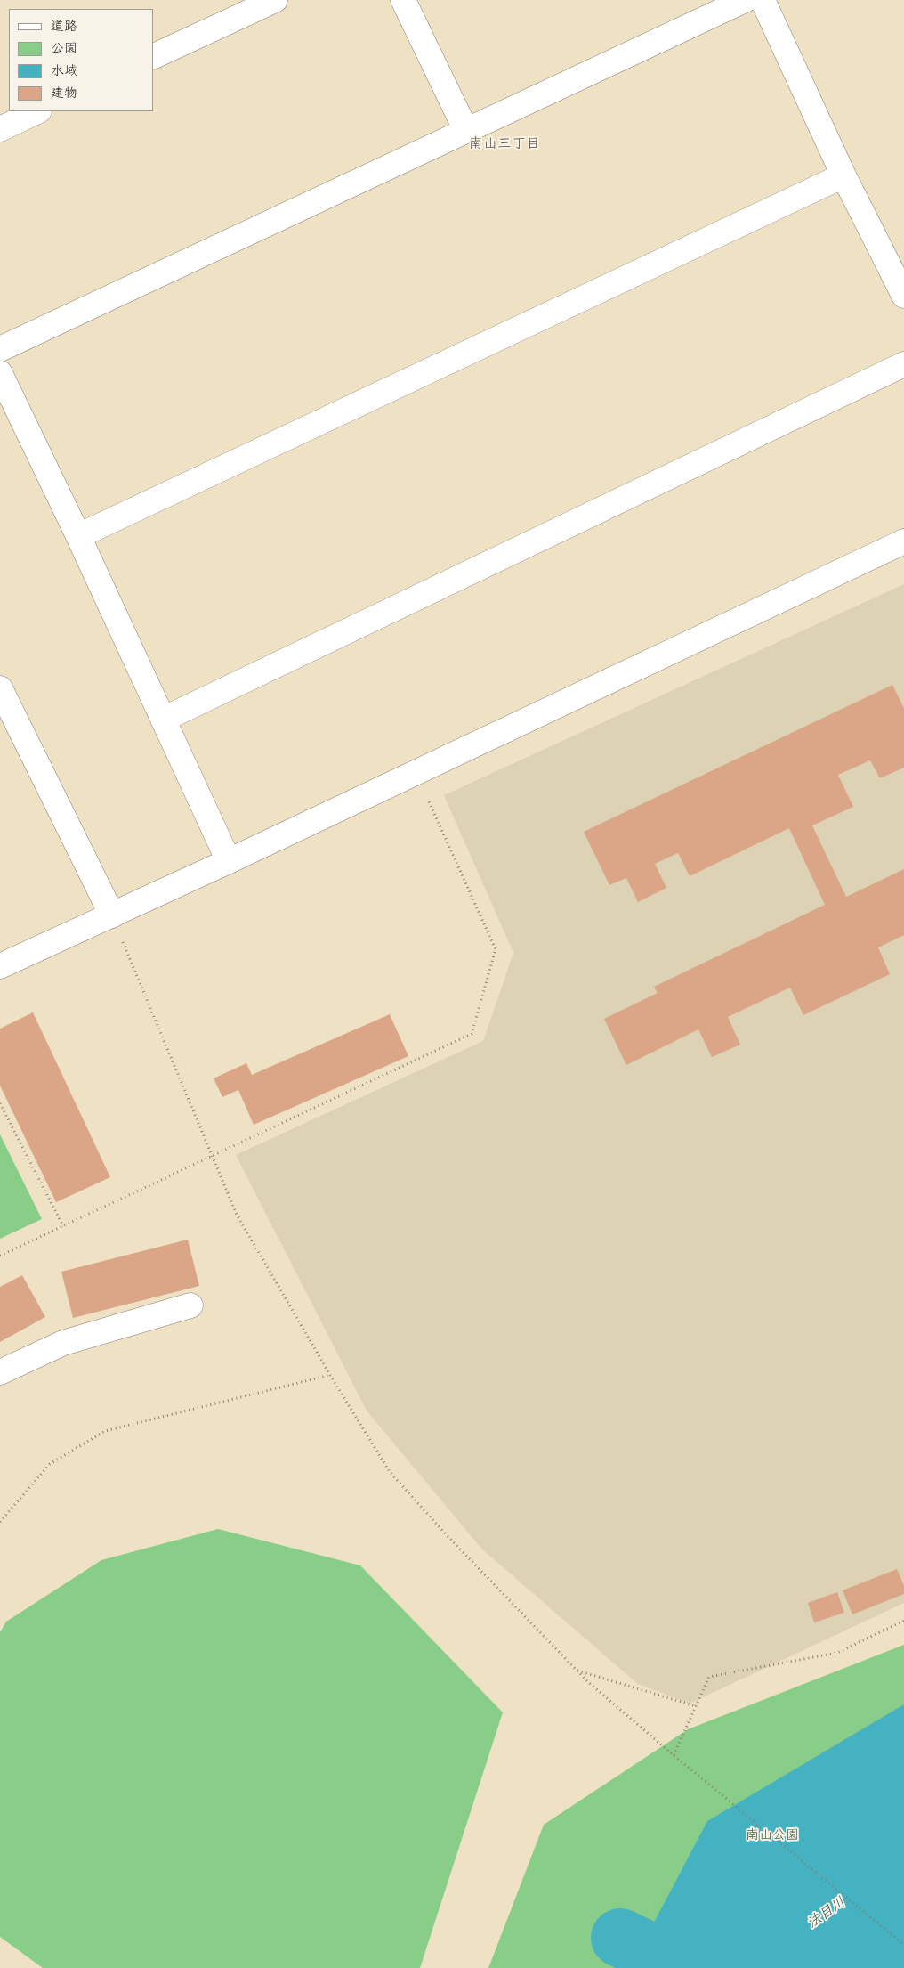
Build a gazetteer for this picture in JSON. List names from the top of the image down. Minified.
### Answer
{"districts":["南山三丁目"],"water":["法目川"],"parks":["南山公園"],"legend":["道路","公園","水域","建物"]}
